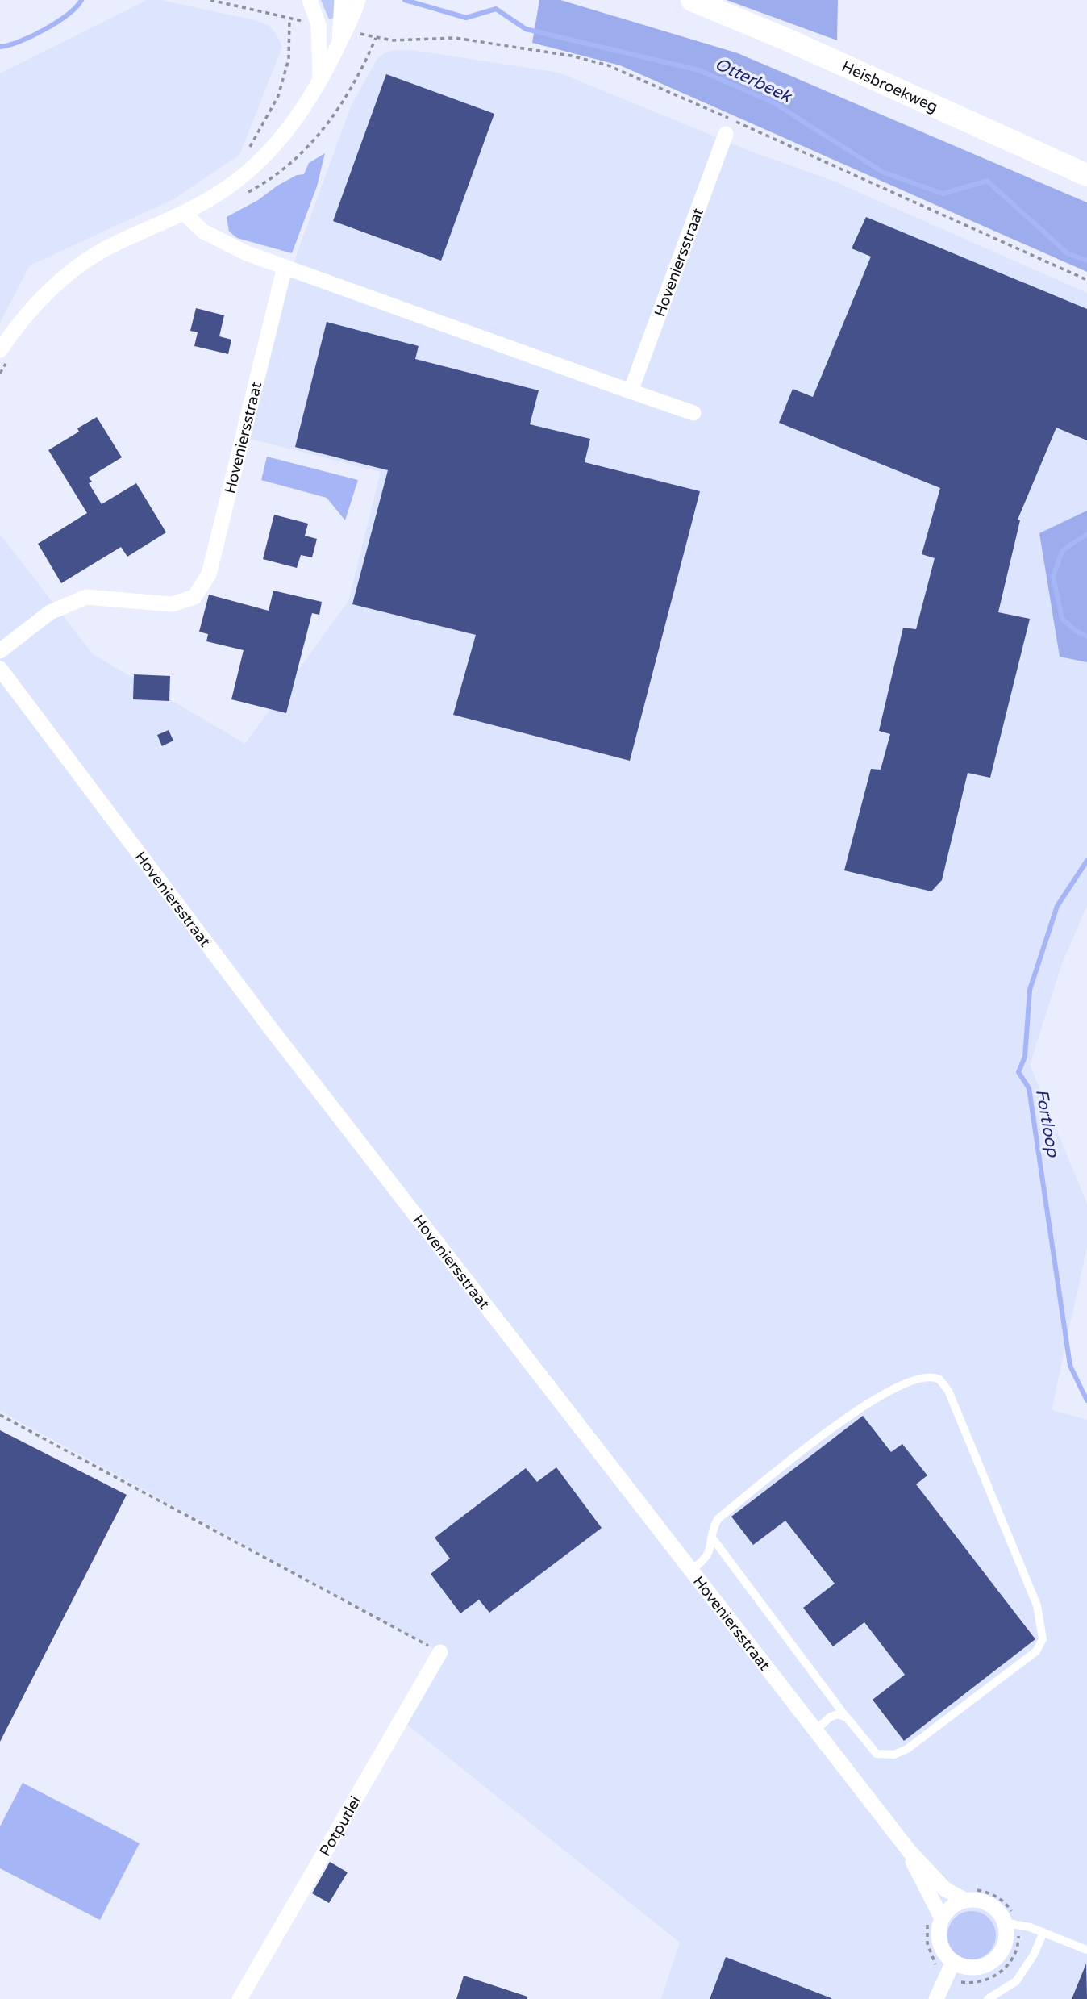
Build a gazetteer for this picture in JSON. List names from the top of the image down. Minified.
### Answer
{"streets":{"main road":["Heisbroekweg"],"street":["Hoveniersstraat","Potputlei"]},"water":["Otterbeek","Fortloop"]}
